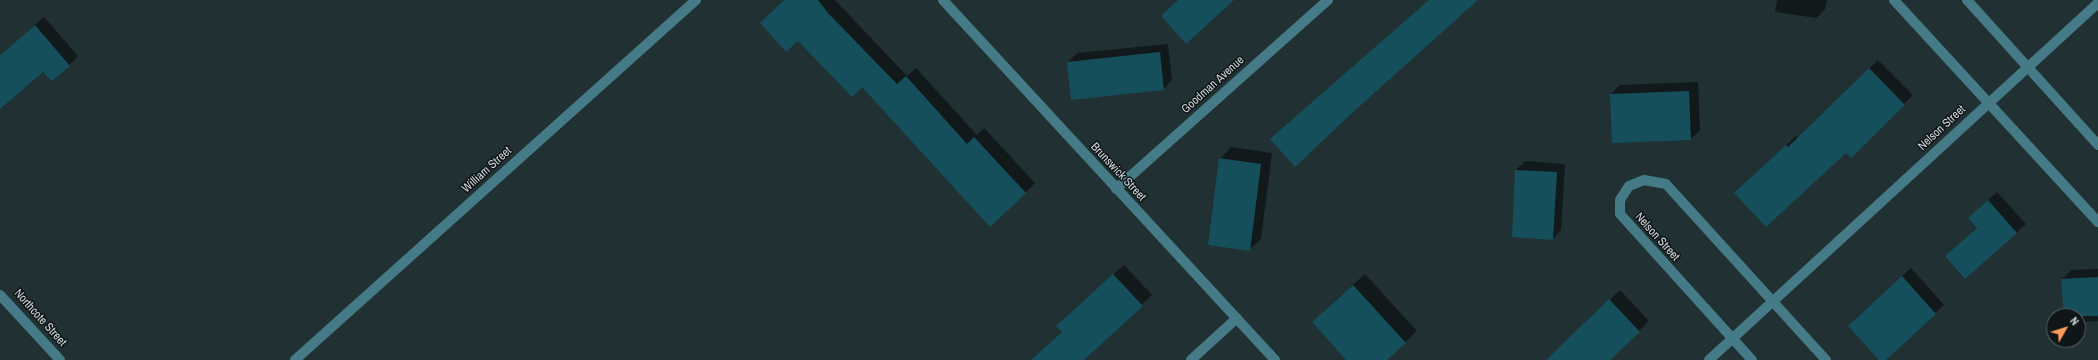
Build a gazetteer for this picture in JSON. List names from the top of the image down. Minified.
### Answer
{"streets":{"street":["Goodman Avenue","Nelson Street","William Street","Brunswick Street","Northcote Street"]},"crossings":[["Goodman Avenue","Brunswick Street"]],"north":"top right"}
